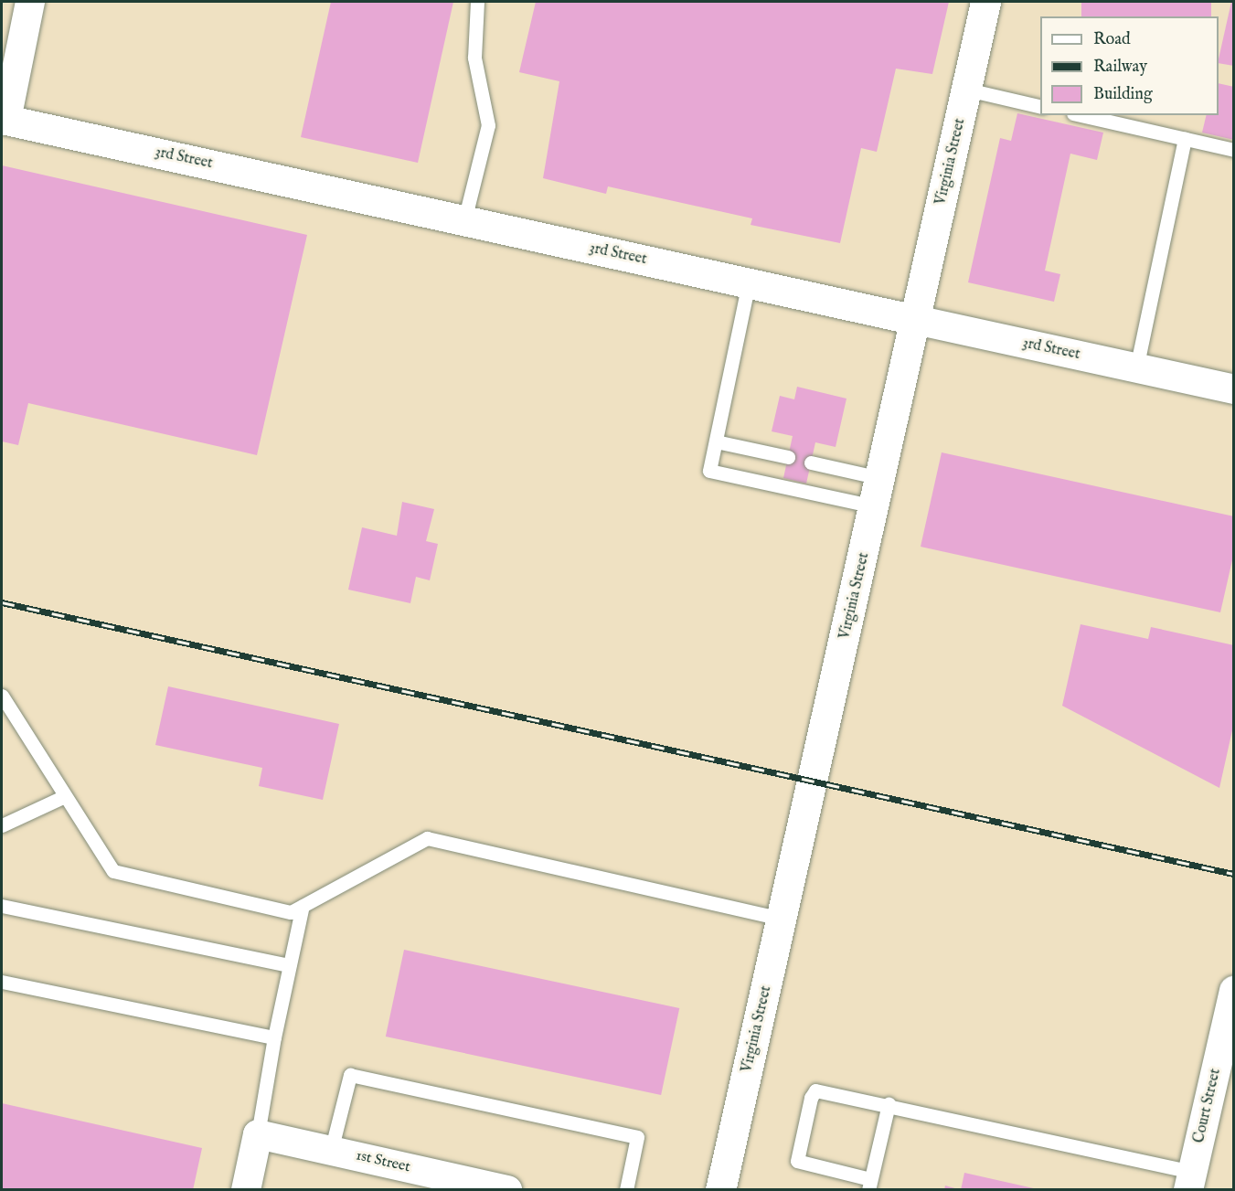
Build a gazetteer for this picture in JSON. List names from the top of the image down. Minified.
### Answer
{"streets":{"main road":["3rd Street","Virginia Street"],"street":["Court Street","1st Street"]},"crossings":[["3rd Street","Virginia Street"]],"legend":["Road","Railway","Building"]}
